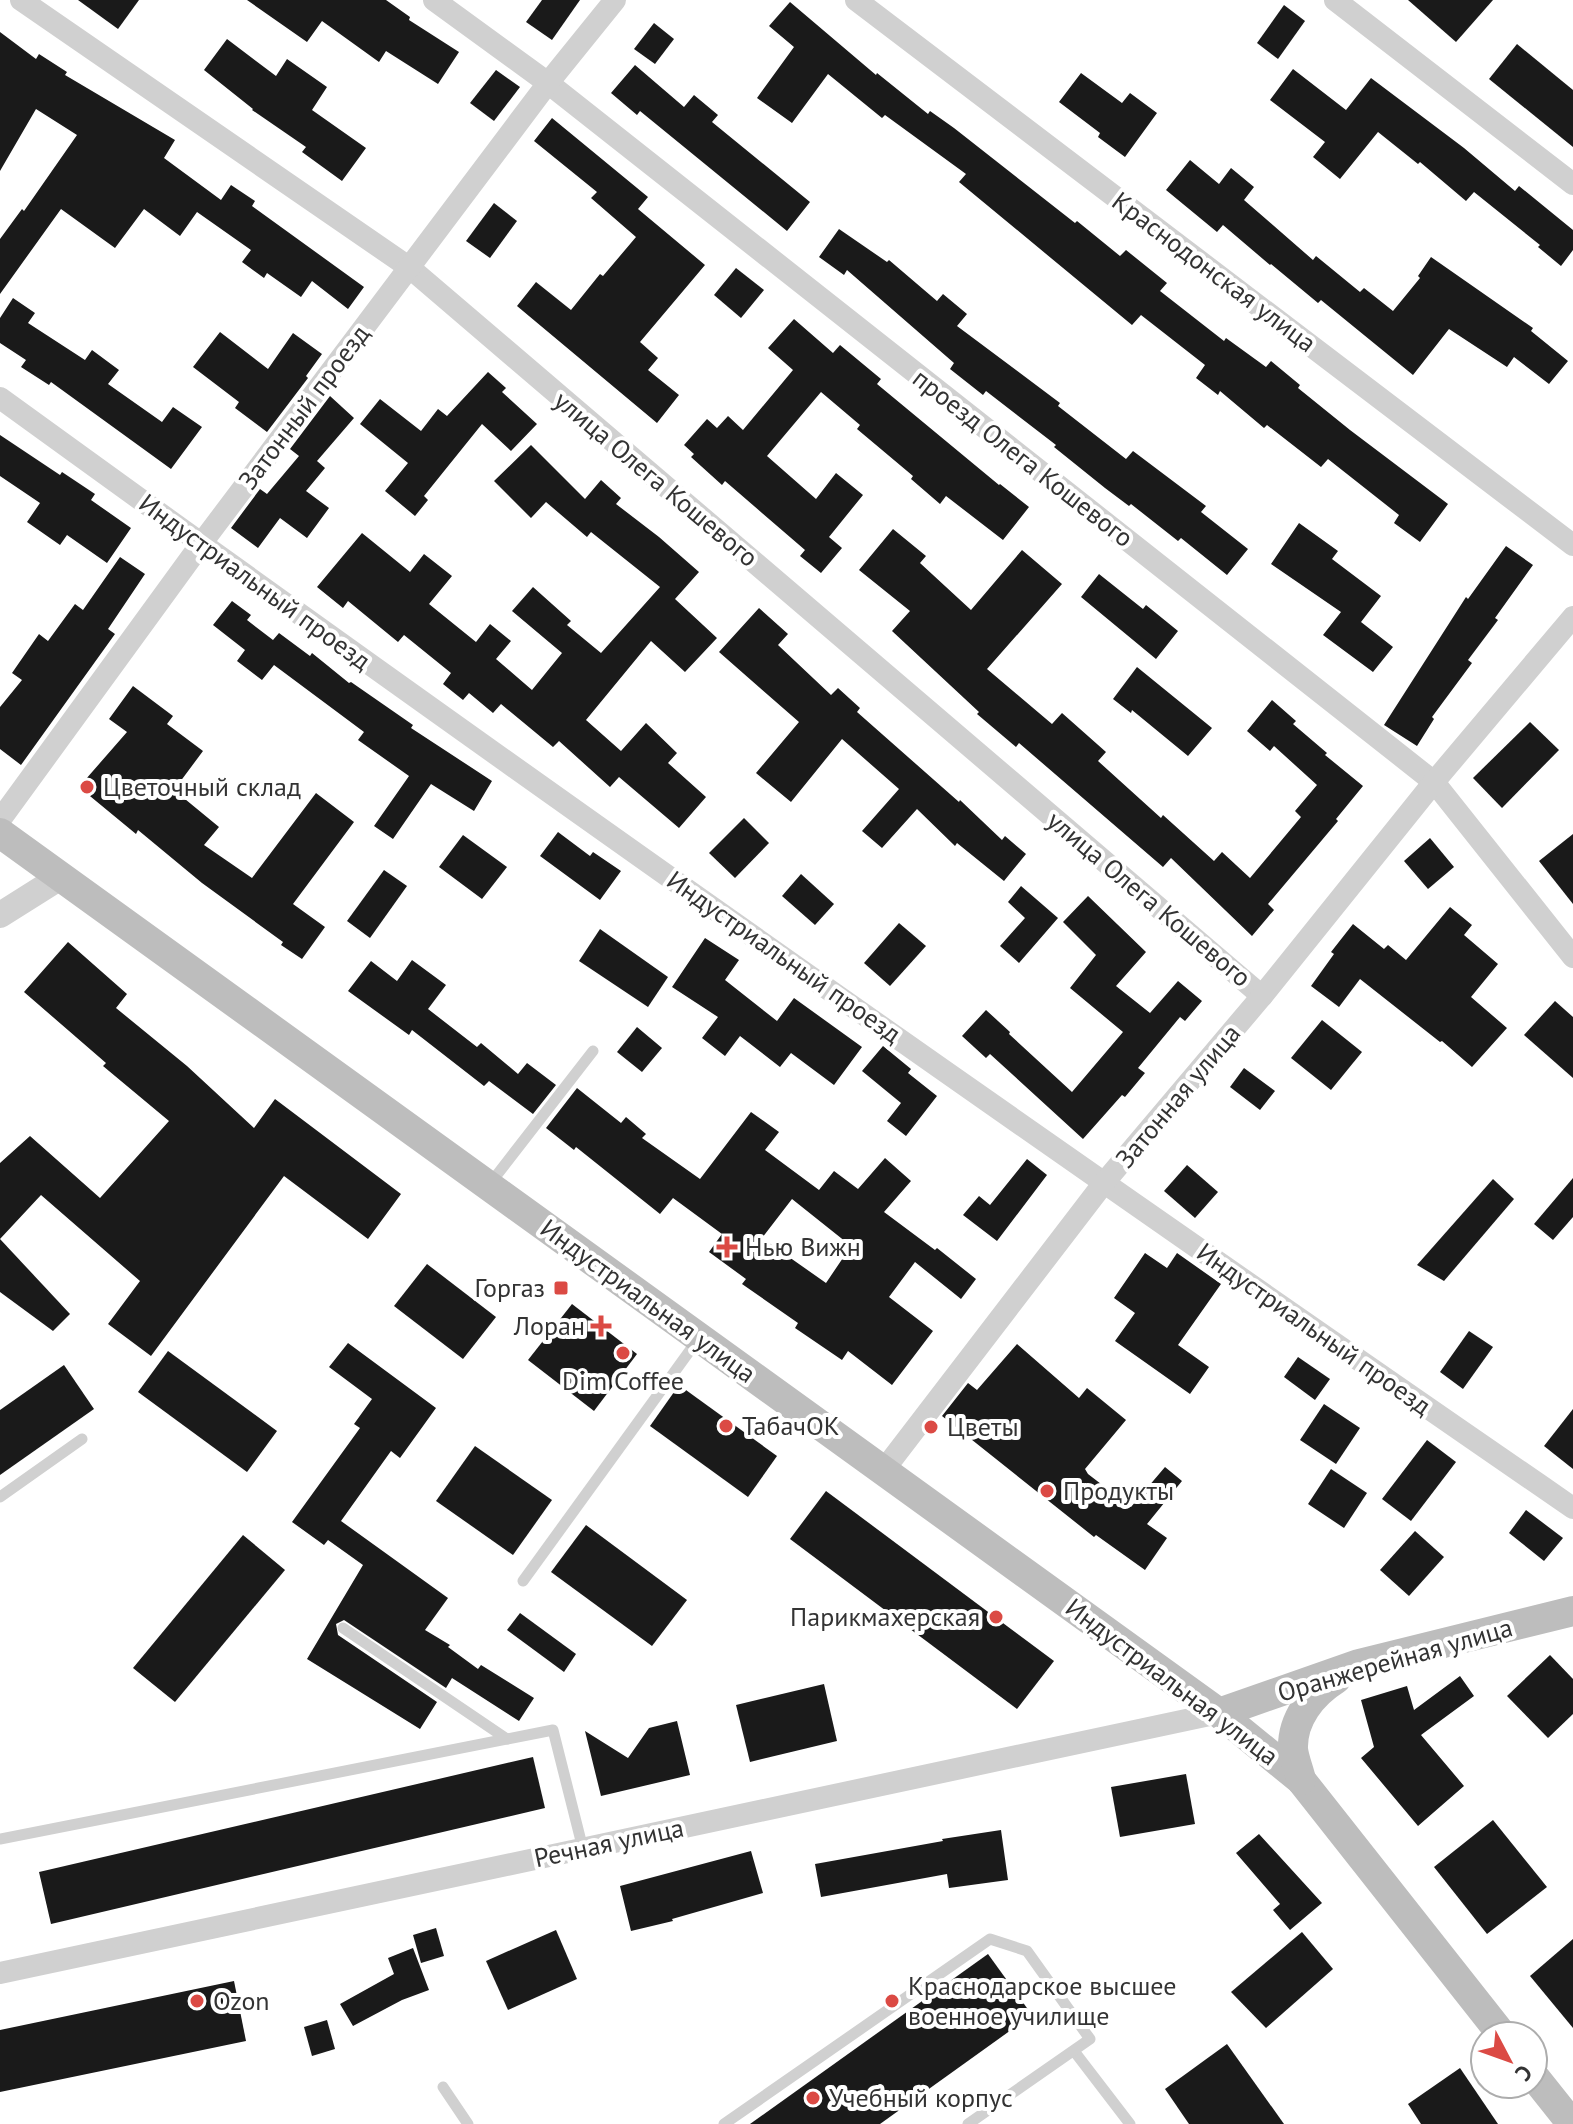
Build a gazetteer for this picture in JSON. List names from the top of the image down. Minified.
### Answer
{"streets":{"main road":["Индустриальная улица","Оранжерейная улица"],"street":["Краснодонская улица","Затонный проезд","проезд Олега Кошевого","улица Олега Кошевого","Индустриальный проезд","Затонная улица","Речная улица"]},"crossings":[["Затонный проезд","проезд Олега Кошевого"],["Затонный проезд","улица Олега Кошевого"],["Затонный проезд","Индустриальный проезд"],["проезд Олега Кошевого","Затонная улица"],["улица Олега Кошевого","Затонная улица"],["Индустриальный проезд","Затонная улица"],["Затонная улица","Индустриальная улица"],["Индустриальная улица","Оранжерейная улица"],["Индустриальная улица","Речная улица"],["Оранжерейная улица","Речная улица"]],"places":{"other":["Цветочный склад","Dim Coffee","ТабачОК","Цветы","Продукты","Парикмахерская","Ozon","Краснодарское высшее военное училище","Учебный корпус"],"health":["Нью Вижн","Лоран"],"transit":["Горгаз"]},"north":"bottom right"}
